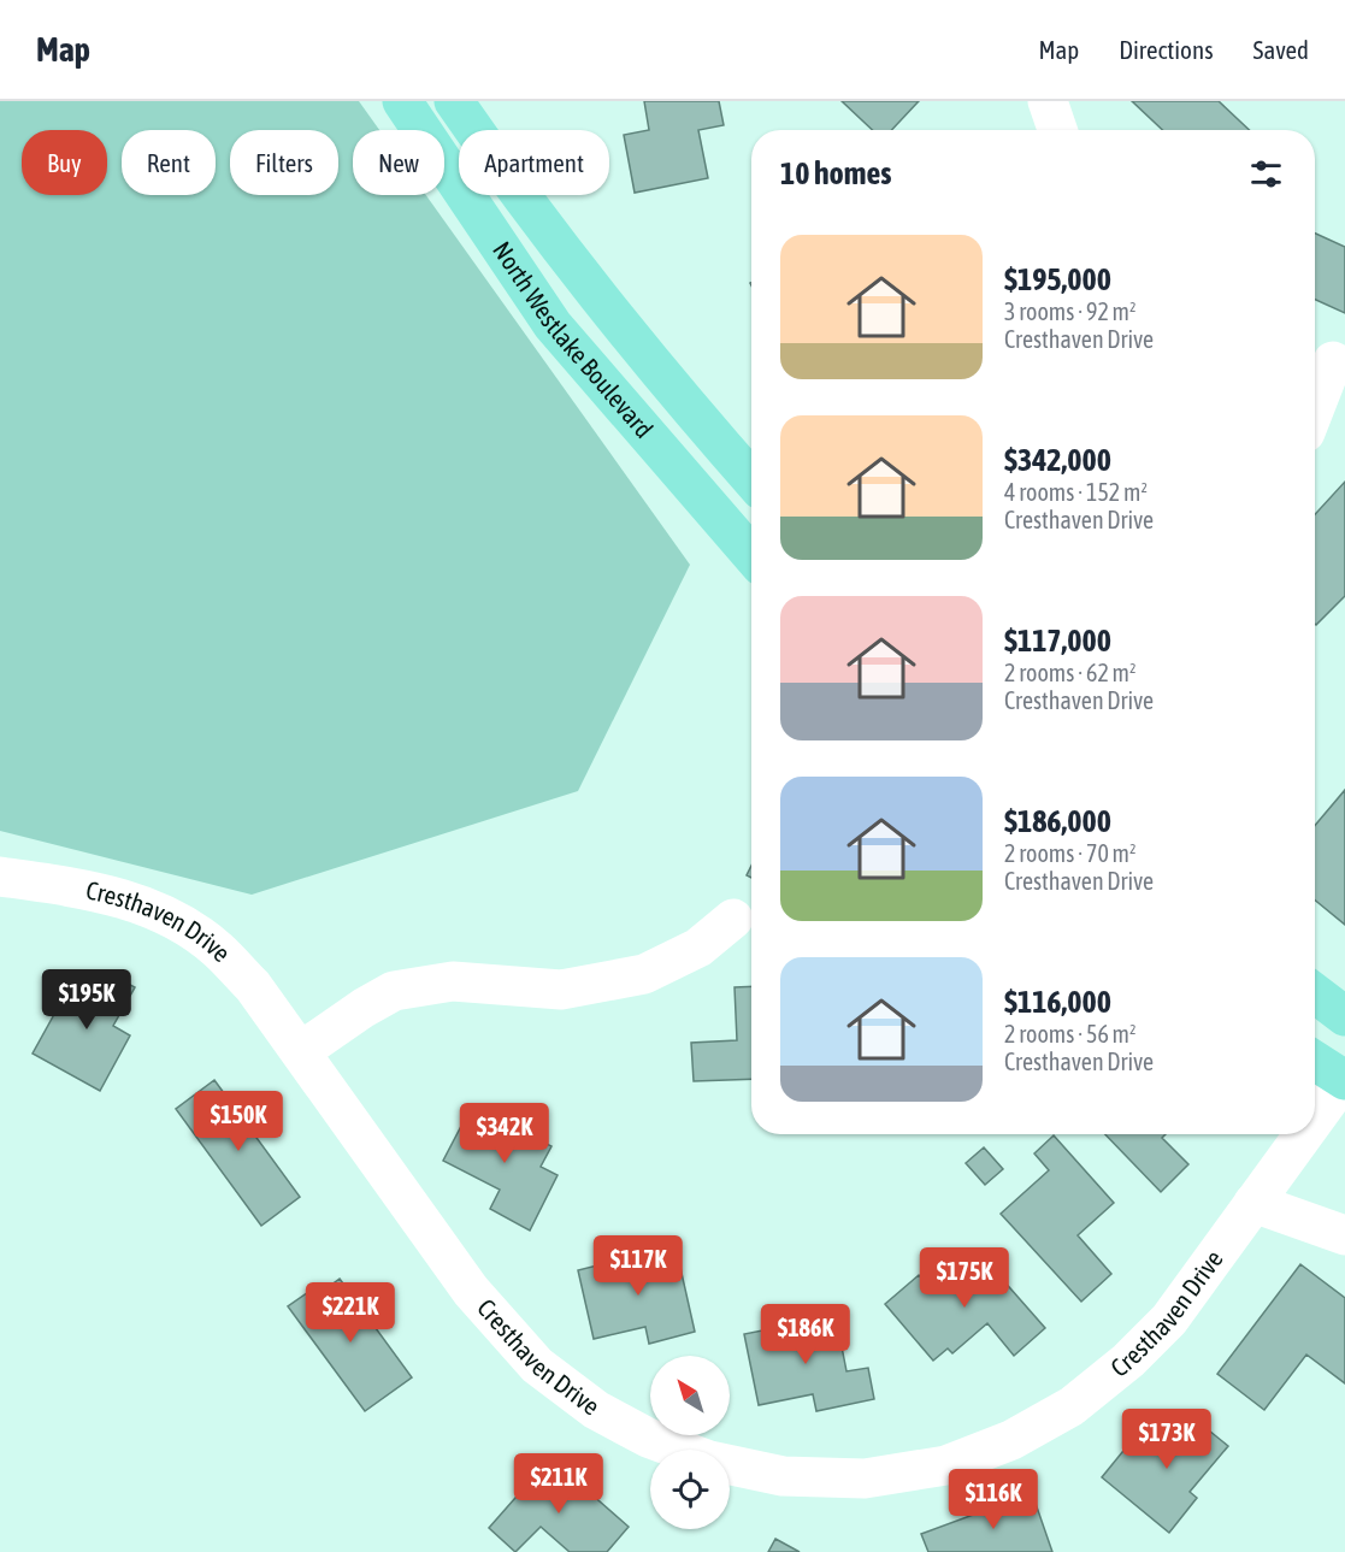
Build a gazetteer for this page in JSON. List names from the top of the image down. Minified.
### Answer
{"streets":{"main road":["North Westlake Boulevard"],"street":["Cresthaven Drive"]},"north":"top left","page":{"header":"Map","nav":["Map","Directions","Saved"],"chip":["Buy","Rent","Filters","New","Apartment"],"heading":"10 homes","list":[{"name":"$195,000","note":"3 rooms · 92 m² · Cresthaven Drive"},{"name":"$342,000","note":"4 rooms · 152 m² · Cresthaven Drive"},{"name":"$117,000","note":"2 rooms · 62 m² · Cresthaven Drive"},{"name":"$186,000","note":"2 rooms · 70 m² · Cresthaven Drive"},{"name":"$116,000","note":"2 rooms · 56 m² · Cresthaven Drive"}],"price":["$195K","$150K","$342K","$117K","$175K","$221K","$186K","$173K","$211K","$116K"]}}
